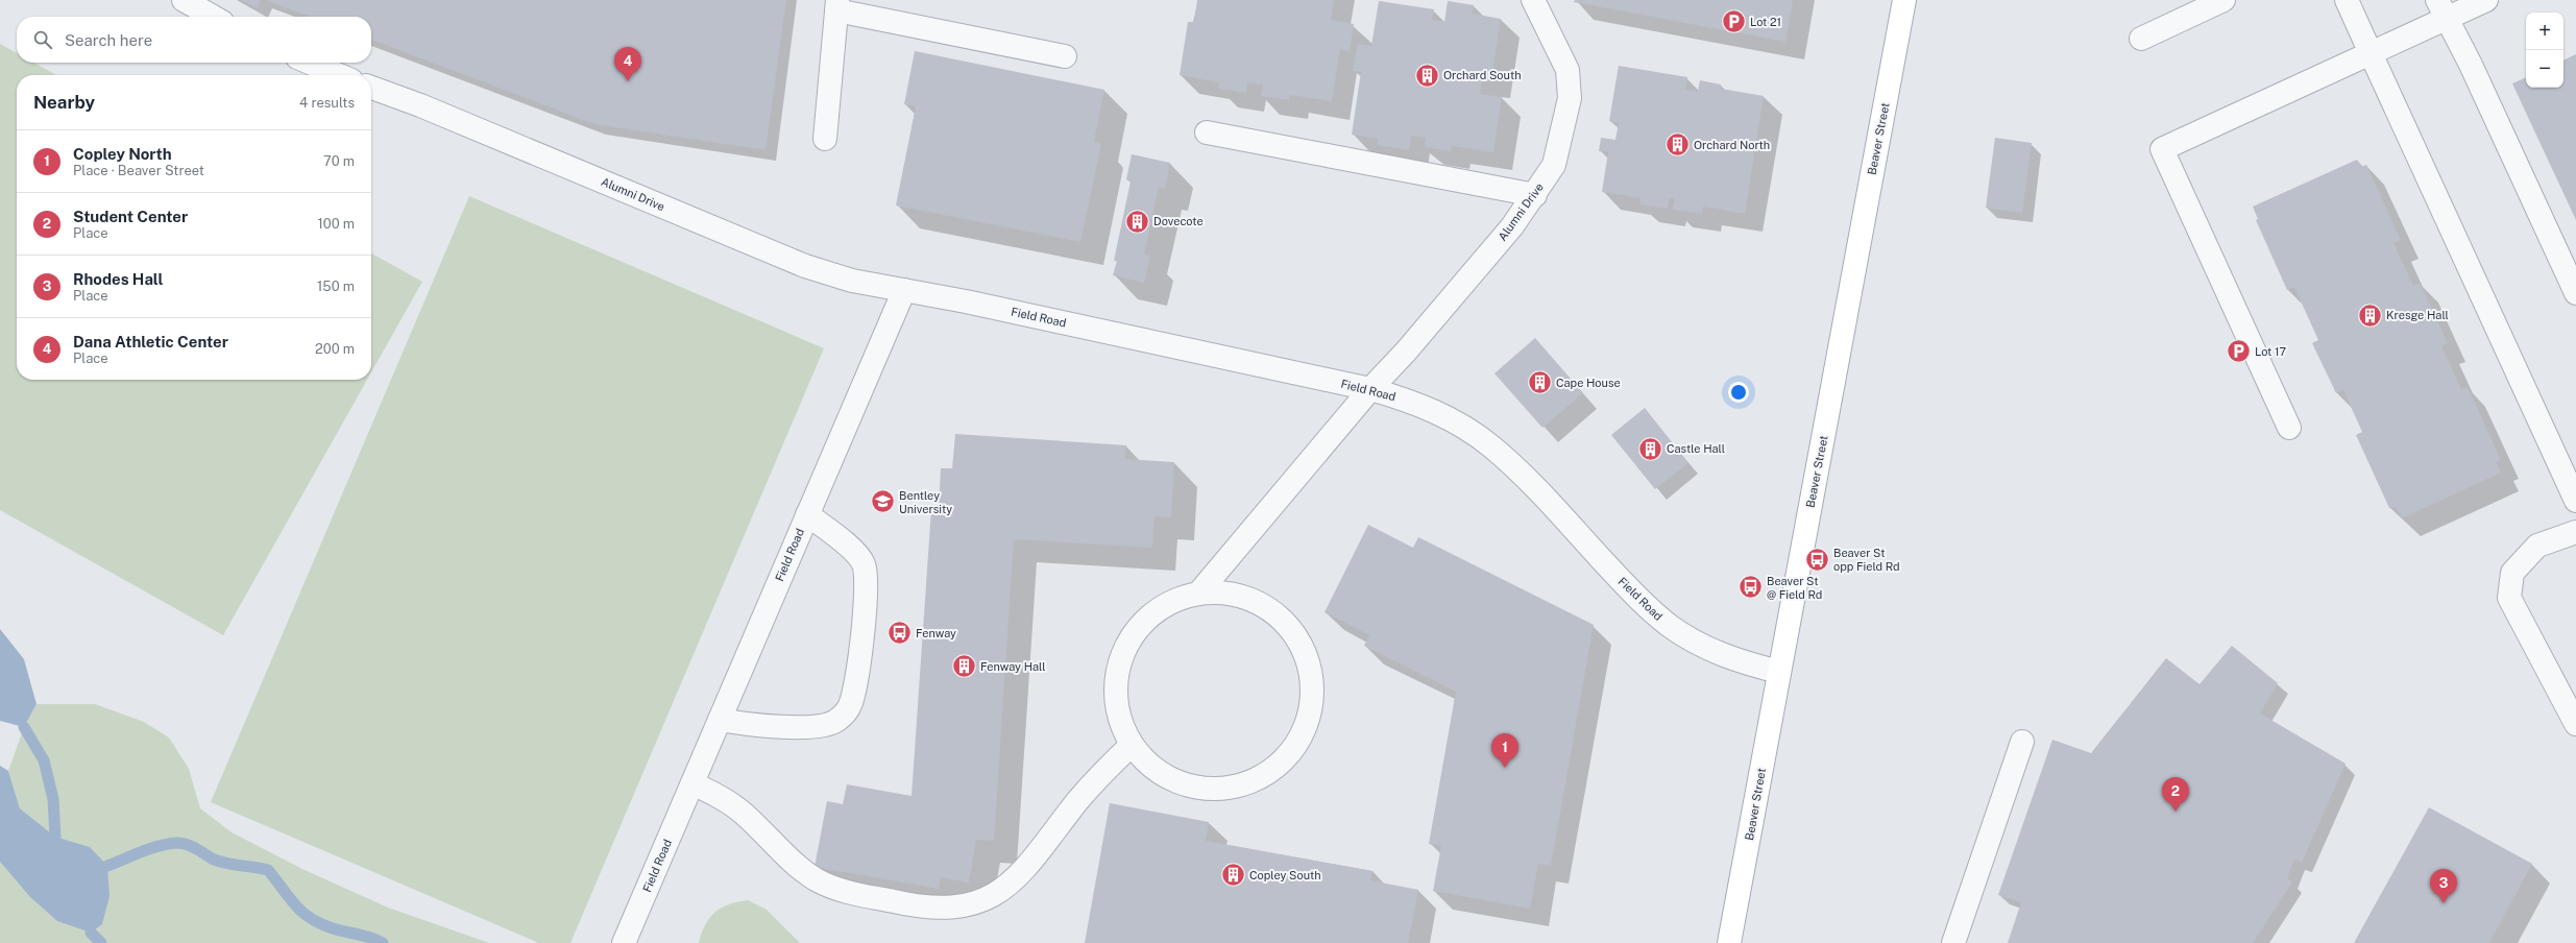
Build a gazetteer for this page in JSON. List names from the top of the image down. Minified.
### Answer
{"streets":{"main road":["Beaver Street"],"lane":["Alumni Drive","Field Road"]},"crossings":[["Beaver Street","Field Road"],["Alumni Drive","Field Road"]],"places":{"parking":["Lot 21","Lot 17"],"building":["Orchard South","Orchard North","Dovecote","Kresge Hall","Cape House","Castle Hall","Fenway Hall","Copley South"],"school or university":["Bentley University"],"bus stop":["Beaver St opp Field Rd","Beaver St @ Field Rd","Fenway"]},"page":{"map_buttons":["+","−"],"search":"Search here","pins":["4","1","2","3"],"heading":["Nearby","4 results"],"list":[{"mark":"1","name":"Copley North","note":"Place · Beaver Street","value":"70 m"},{"mark":"2","name":"Student Center","note":"Place","value":"100 m"},{"mark":"3","name":"Rhodes Hall","note":"Place","value":"150 m"},{"mark":"4","name":"Dana Athletic Center","note":"Place","value":"200 m"}]}}
